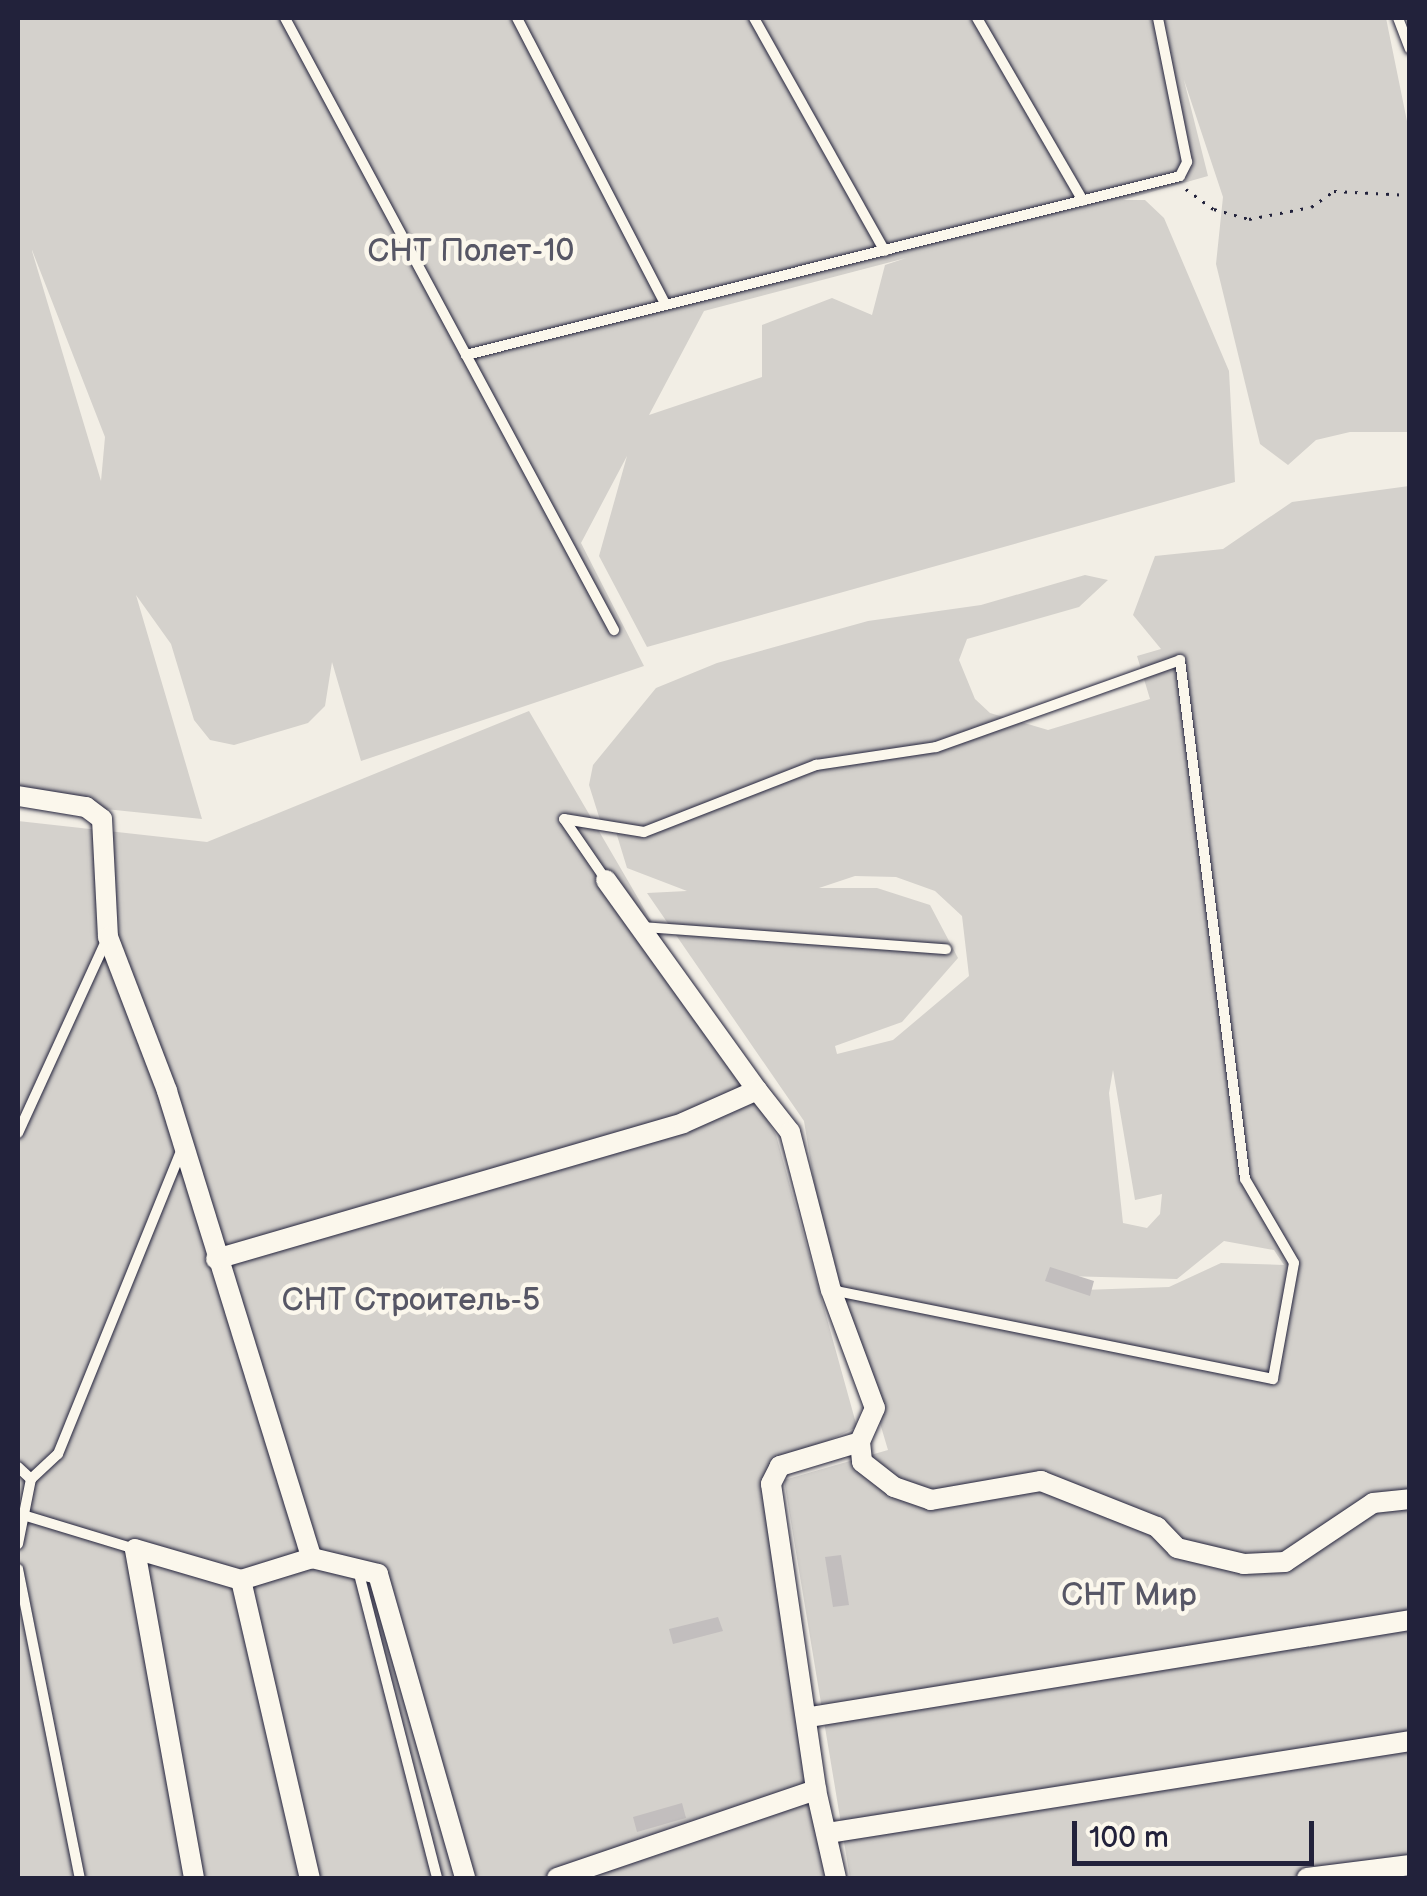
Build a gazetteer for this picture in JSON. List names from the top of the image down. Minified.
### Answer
{"parks":["СНТ Полет-10","СНТ Строитель-5","СНТ Мир"],"scale_bar":"100 m"}
